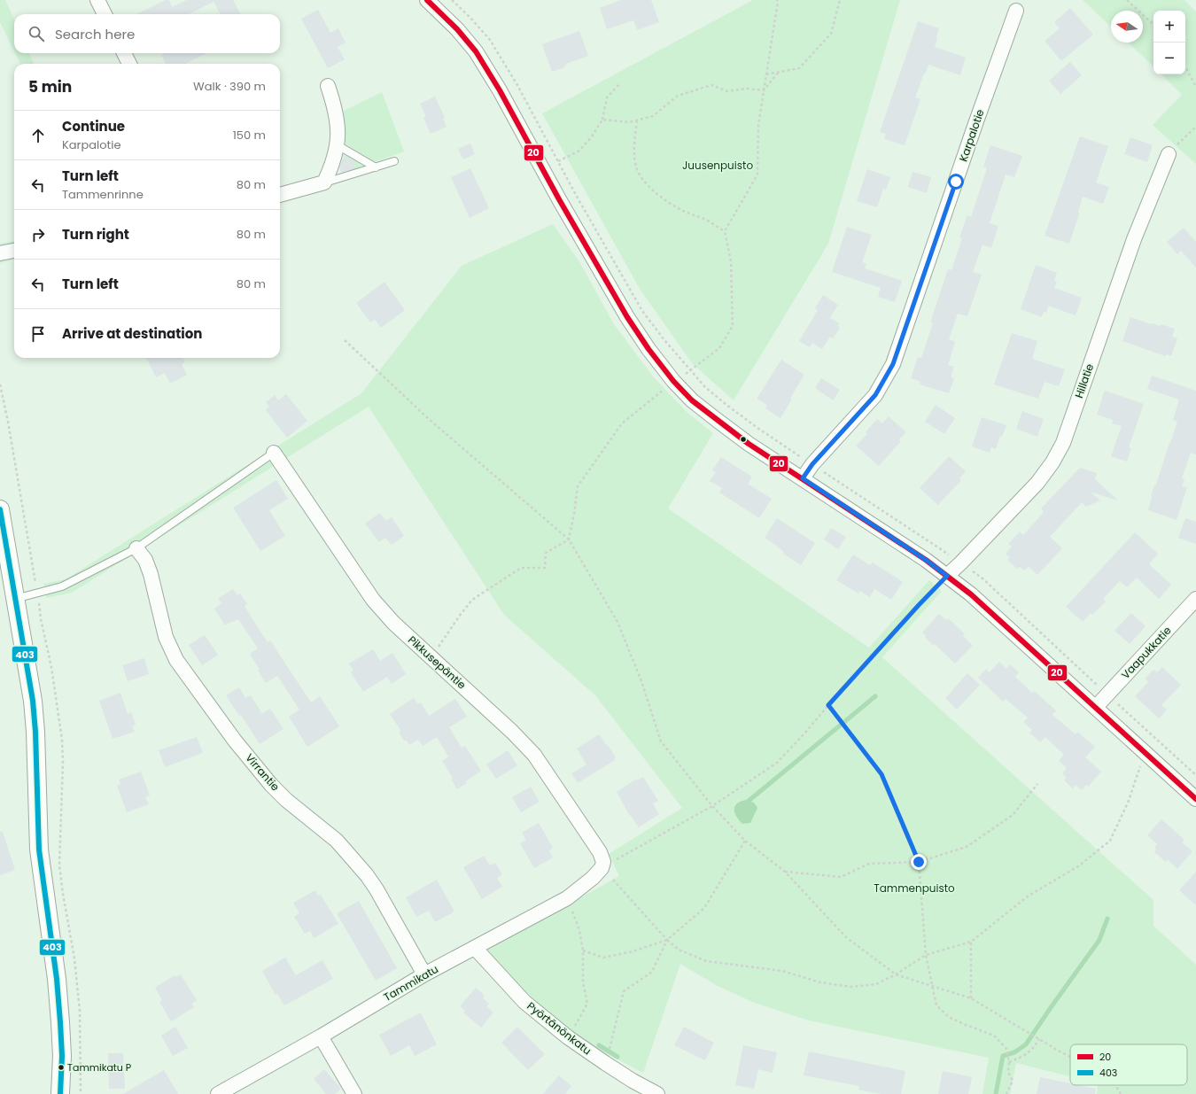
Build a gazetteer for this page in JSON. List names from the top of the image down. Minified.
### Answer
{"streets":{"street":["Karpalotie","Hillatie","Vaapukkatie","Pikkusepäntie","Virrantie","Tammikatu","Pyörtänönkatu"]},"crossings":[["Pikkusepäntie","Tammikatu"],["Virrantie","Tammikatu"],["Tammikatu","Pyörtänönkatu"]],"parks":["Juusenpuisto","Tammenpuisto"],"places":["Tammikatu P"],"lines":["transit line 20","transit line 403"],"legend":["20","403"],"north":"left","page":{"map_buttons":["+","−"],"search":"Search here","heading":["5 min","Walk · 390 m"],"list":[["Continue","Karpalotie","150 m"],["Turn left","Tammenrinne","80 m"],["Turn right","80 m"],["Turn left","80 m"],"Arrive at destination"]}}
